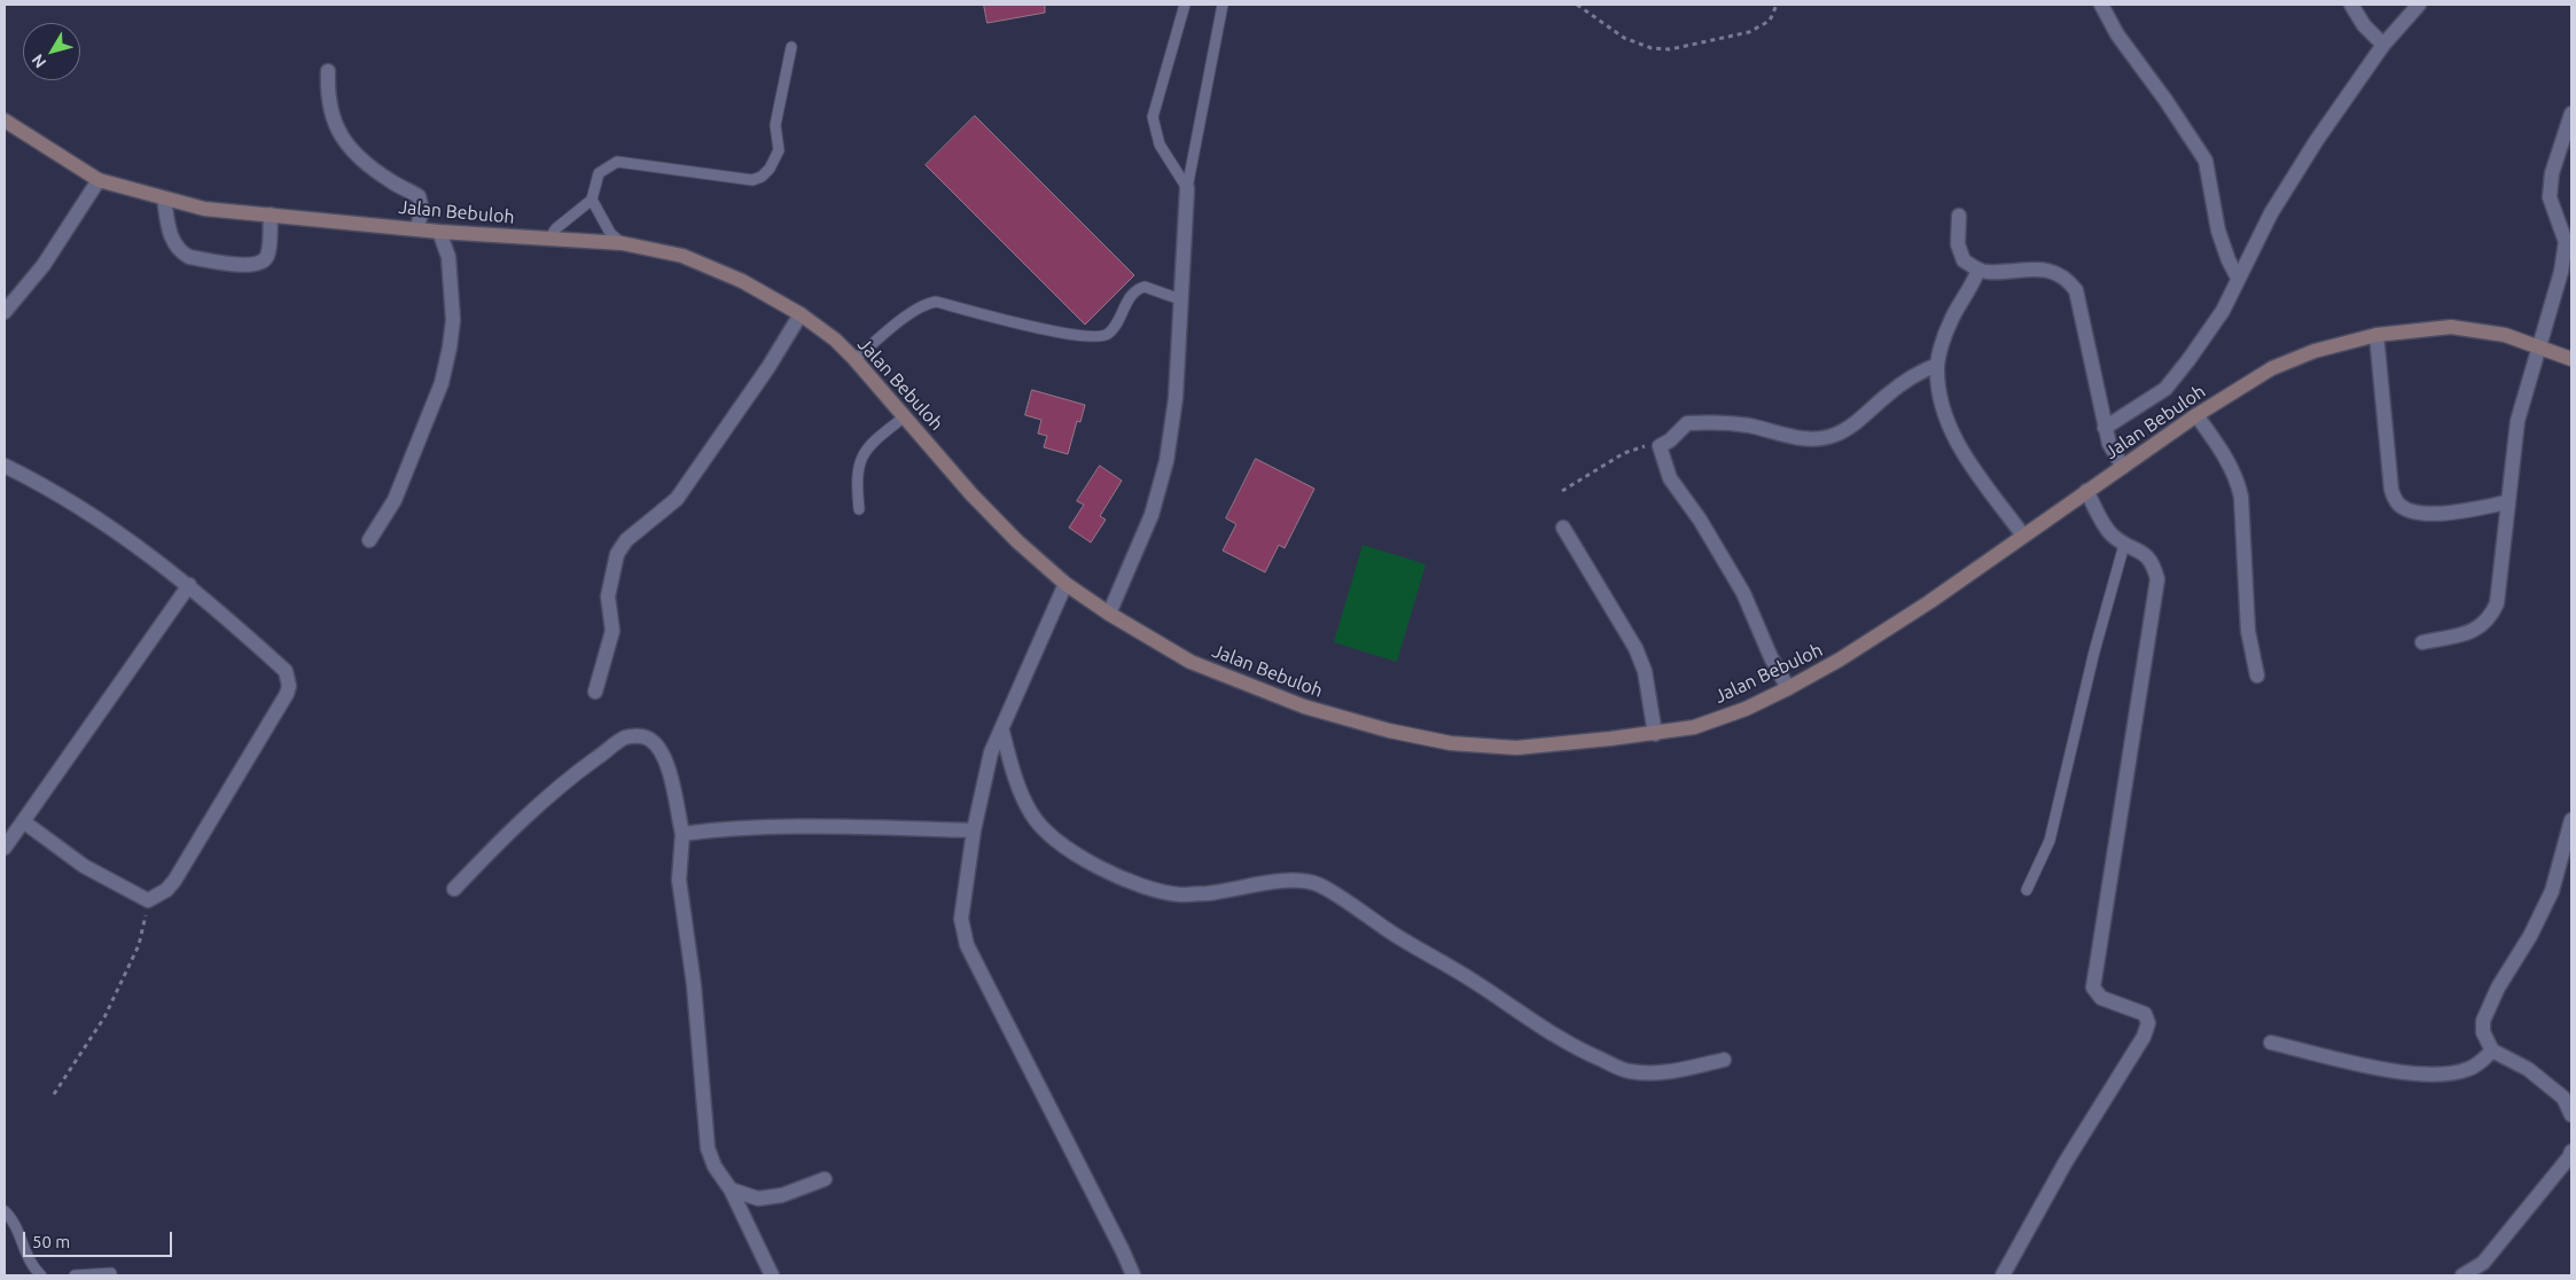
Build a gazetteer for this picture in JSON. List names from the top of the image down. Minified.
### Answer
{"streets":{"main road":["Jalan Bebuloh"]},"scale_bar":"50 m","north":"bottom left"}
